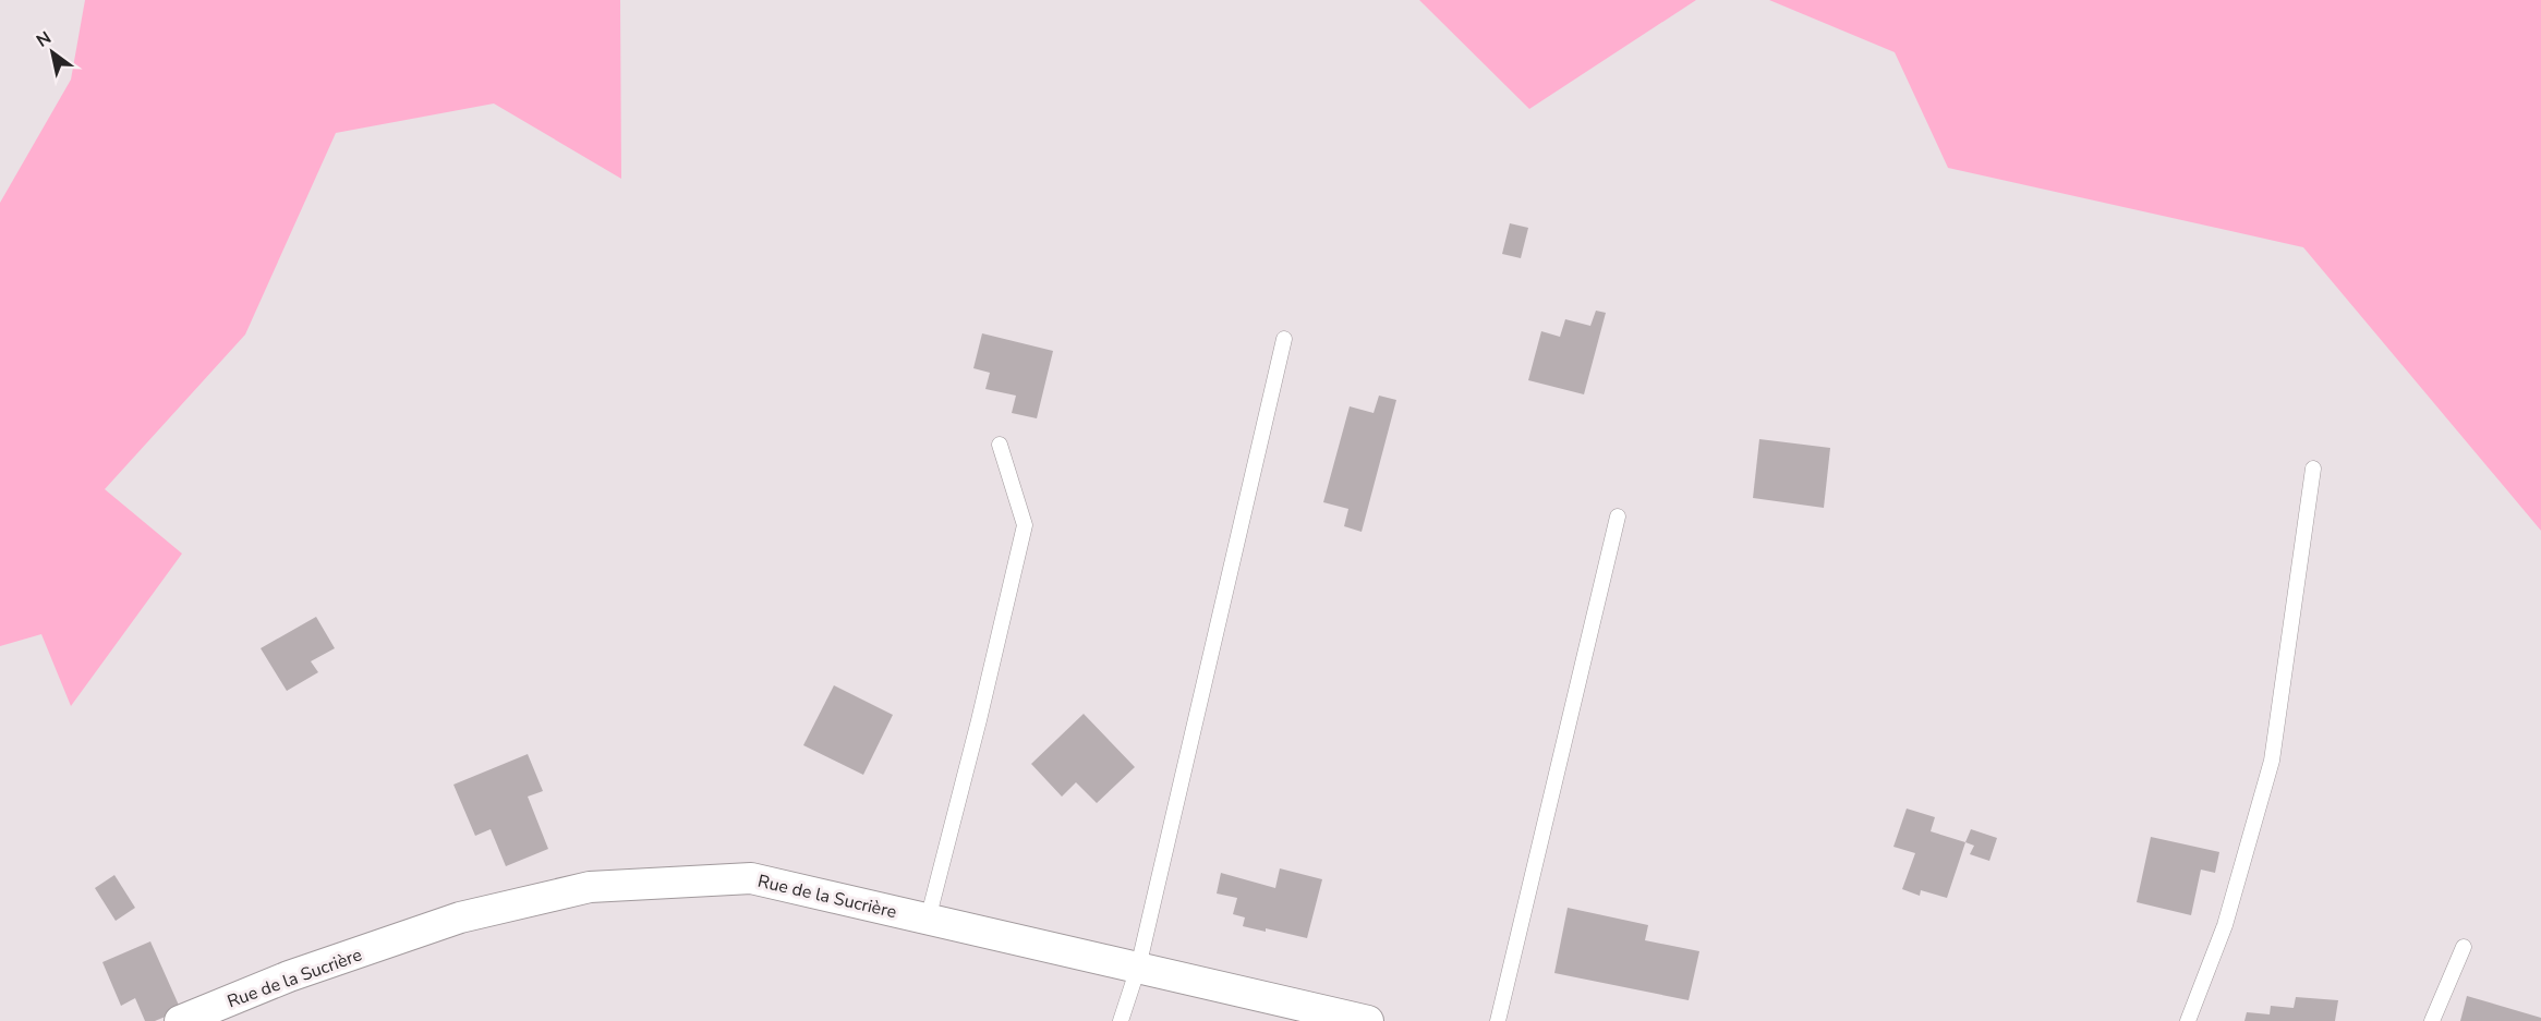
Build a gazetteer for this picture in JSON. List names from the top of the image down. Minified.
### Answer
{"streets":{"street":["Rue de la Sucrière"]},"north":"top left"}
